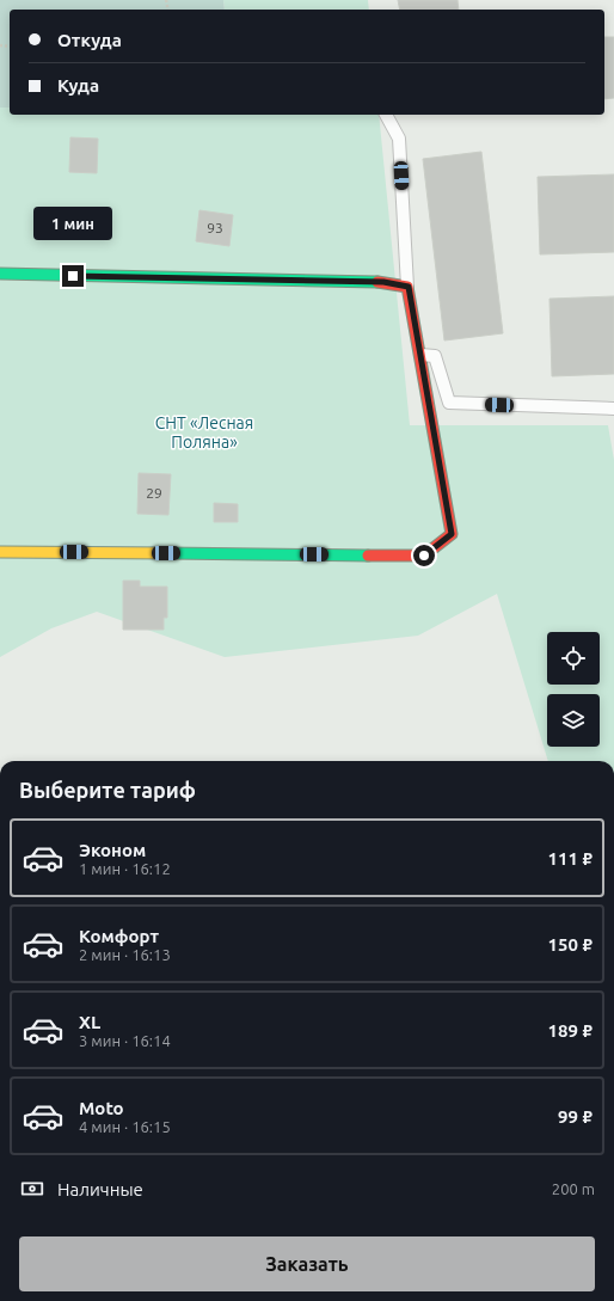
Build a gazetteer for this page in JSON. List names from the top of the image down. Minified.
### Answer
{"parks":["СНТ «Лесная Поляна»"],"house_numbers":["93","29"],"page":{"banner":["Откуда","Куда"],"bubble":"1 мин","heading":"Выберите тариф","list":[{"name":"Эконом","note":"1 мин · 16:12","value":"111 ₽"},{"name":"Комфорт","note":"2 мин · 16:13","value":"150 ₽"},{"name":"XL","note":"3 мин · 16:14","value":"189 ₽"},{"name":"Moto","note":"4 мин · 16:15","value":"99 ₽"}],"pay":["Наличные","200 m"],"buttons":"Заказать"}}
